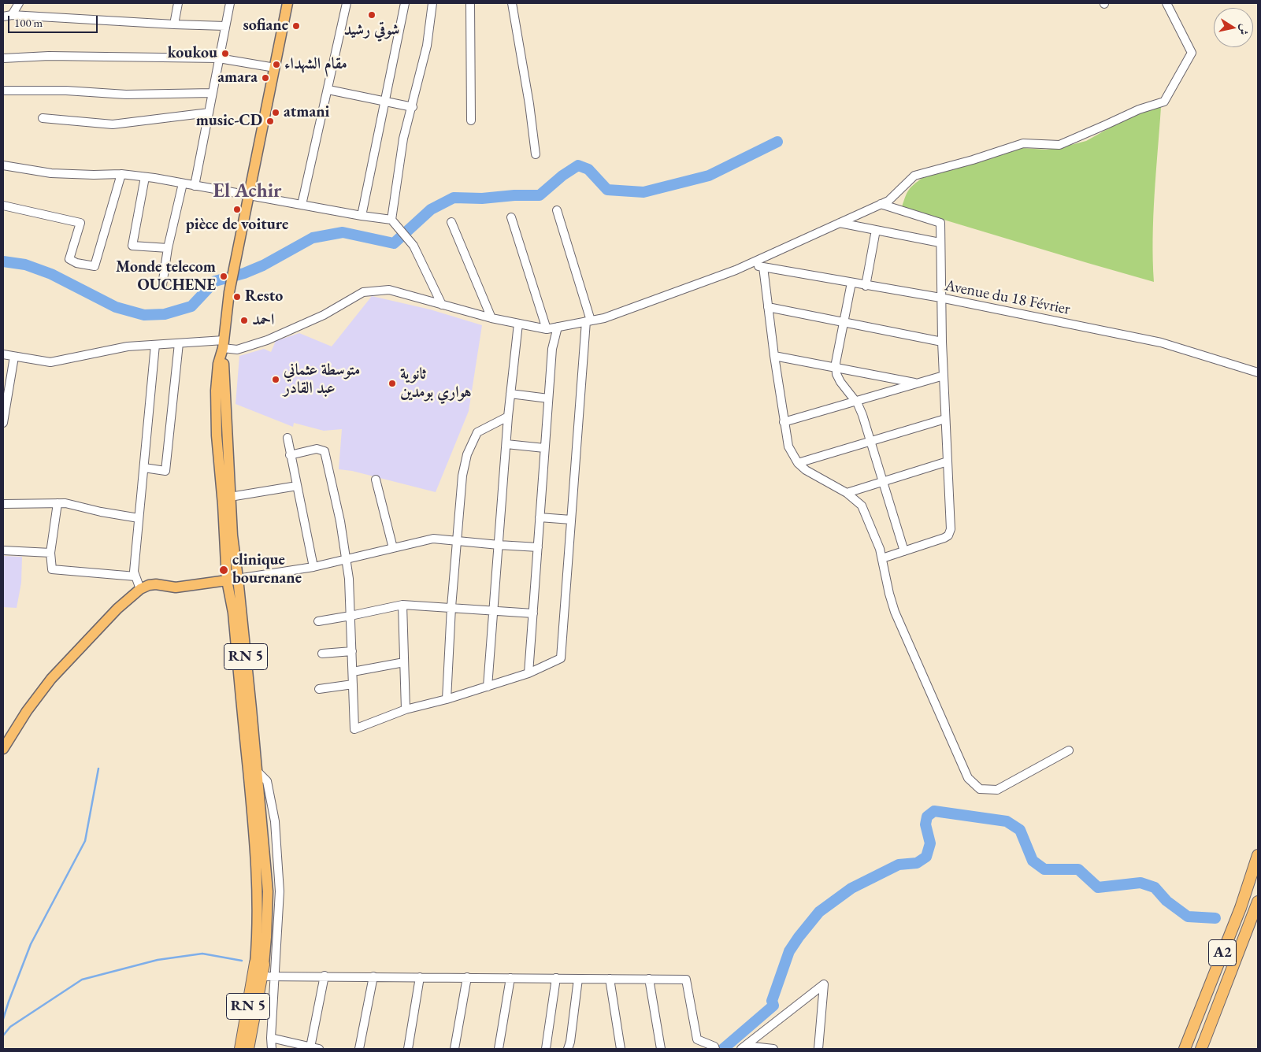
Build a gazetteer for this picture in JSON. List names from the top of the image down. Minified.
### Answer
{"streets":{"highway":["RN 5","A2"],"street":["Avenue du 18 Février"]},"districts":["El Achir"],"places":["شوقي رشيد","sofiane","koukou","مقام الشهداء","amara","atmani","music-CD","pièce de voiture","Monde telecom OUCHENE","Resto","احمد","متوسطة عثماني عبد القادر","ثانوية هواري بومدين","clinique bourenane"],"scale_bar":"100 m","north":"right"}
